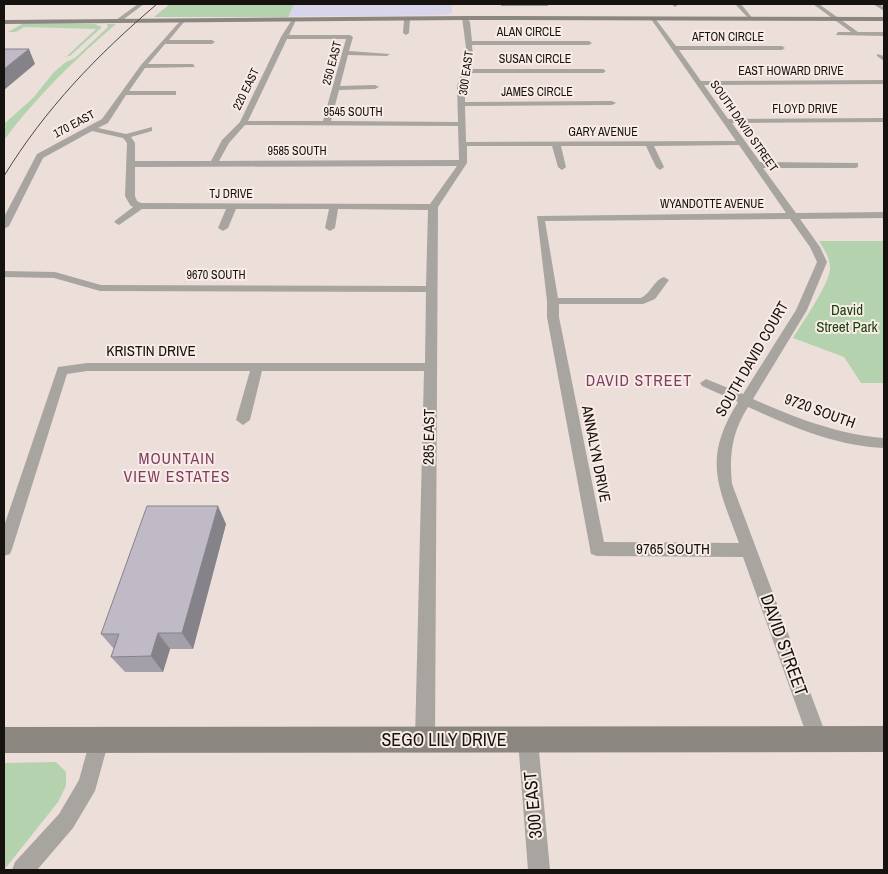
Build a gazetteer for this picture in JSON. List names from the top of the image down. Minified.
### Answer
{"streets":{"street":["ALAN CIRCLE","AFTON CIRCLE","SUSAN CIRCLE","250 EAST","EAST HOWARD DRIVE","300 EAST","220 EAST","JAMES CIRCLE","FLOYD DRIVE","9545 SOUTH","170 EAST","SOUTH DAVID STREET","GARY AVENUE","9585 SOUTH","TJ DRIVE","WYANDOTTE AVENUE","9670 SOUTH","KRISTIN DRIVE","SOUTH DAVID COURT","9720 SOUTH","285 EAST","ANNALYN DRIVE","9765 SOUTH","DAVID STREET","SEGO LILY DRIVE"]},"crossings":[["ALAN CIRCLE","300 EAST"],["AFTON CIRCLE","SOUTH DAVID STREET"],["SUSAN CIRCLE","300 EAST"],["250 EAST","220 EAST"],["250 EAST","9545 SOUTH"],["EAST HOWARD DRIVE","SOUTH DAVID STREET"],["300 EAST","JAMES CIRCLE"],["300 EAST","9545 SOUTH"],["300 EAST","GARY AVENUE"],["300 EAST","SEGO LILY DRIVE"],["220 EAST","9545 SOUTH"],["220 EAST","9585 SOUTH"],["FLOYD DRIVE","SOUTH DAVID STREET"],["SOUTH DAVID STREET","GARY AVENUE"],["SOUTH DAVID STREET","WYANDOTTE AVENUE"],["TJ DRIVE","285 EAST"],["WYANDOTTE AVENUE","ANNALYN DRIVE"],["9670 SOUTH","285 EAST"],["KRISTIN DRIVE","285 EAST"],["SOUTH DAVID COURT","9720 SOUTH"],["SOUTH DAVID COURT","9765 SOUTH"],["SOUTH DAVID COURT","DAVID STREET"],["285 EAST","SEGO LILY DRIVE"],["ANNALYN DRIVE","9765 SOUTH"],["9765 SOUTH","DAVID STREET"],["DAVID STREET","SEGO LILY DRIVE"]],"districts":["DAVID STREET","MOUNTAIN VIEW ESTATES"],"parks":["David Street Park"]}
